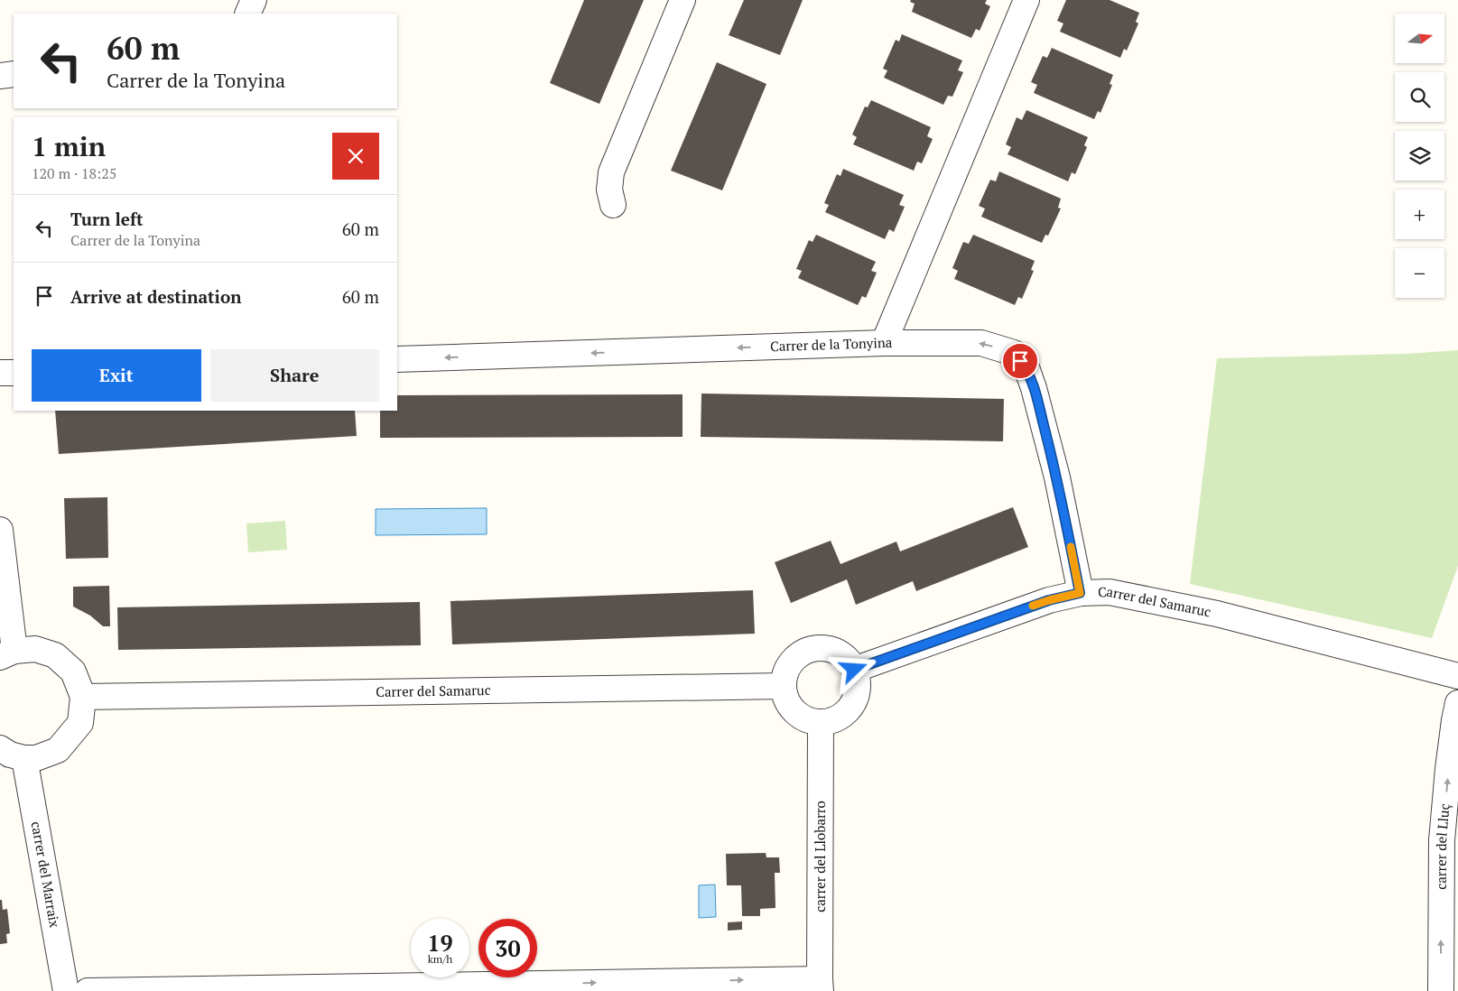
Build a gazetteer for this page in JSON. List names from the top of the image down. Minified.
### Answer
{"streets":{"street":["Carrer de la Tonyina","Carrer del Samaruc","carrer del Lluç","carrer del Llobarro","carrer del Marraix"]},"crossings":[["Carrer de la Tonyina","Carrer del Samaruc"],["Carrer del Samaruc","carrer del Llobarro"]],"one_way":["Carrer de la Tonyina","carrer del Lluç"],"north":"right","page":{"map_buttons":["+","−"],"turn":["60 m","Carrer de la Tonyina"],"heading":["1 min","120 m · 18:25"],"list":[{"name":"Turn left","note":"Carrer de la Tonyina","value":"60 m"},{"name":"Arrive at destination","value":"60 m"}],"buttons":["Exit","Share"],"speed":"19 km/h","limit":"30"}}
